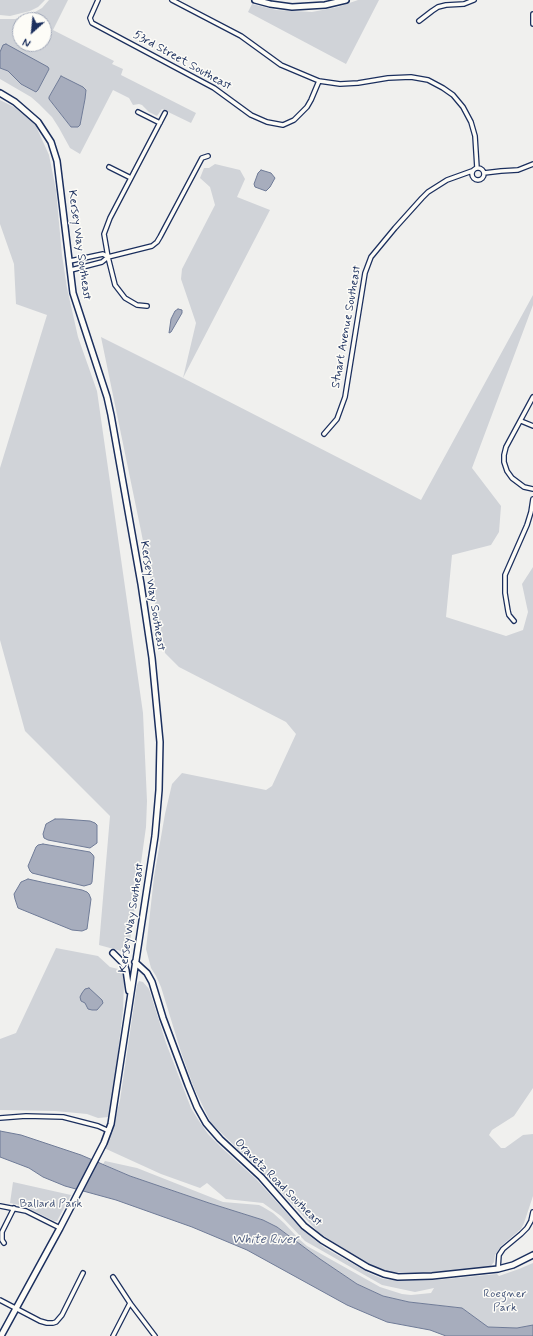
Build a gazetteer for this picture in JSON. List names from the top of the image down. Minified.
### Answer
{"streets":{"street":["53rd Street Southeast","Kersey Way Southeast","Stuart Avenue Southeast","Oravetz Road Southeast"]},"crossings":[["Kersey Way Southeast","Oravetz Road Southeast"]],"water":["White River"],"parks":["Ballard Park","Roegner Park"],"north":"bottom left"}
